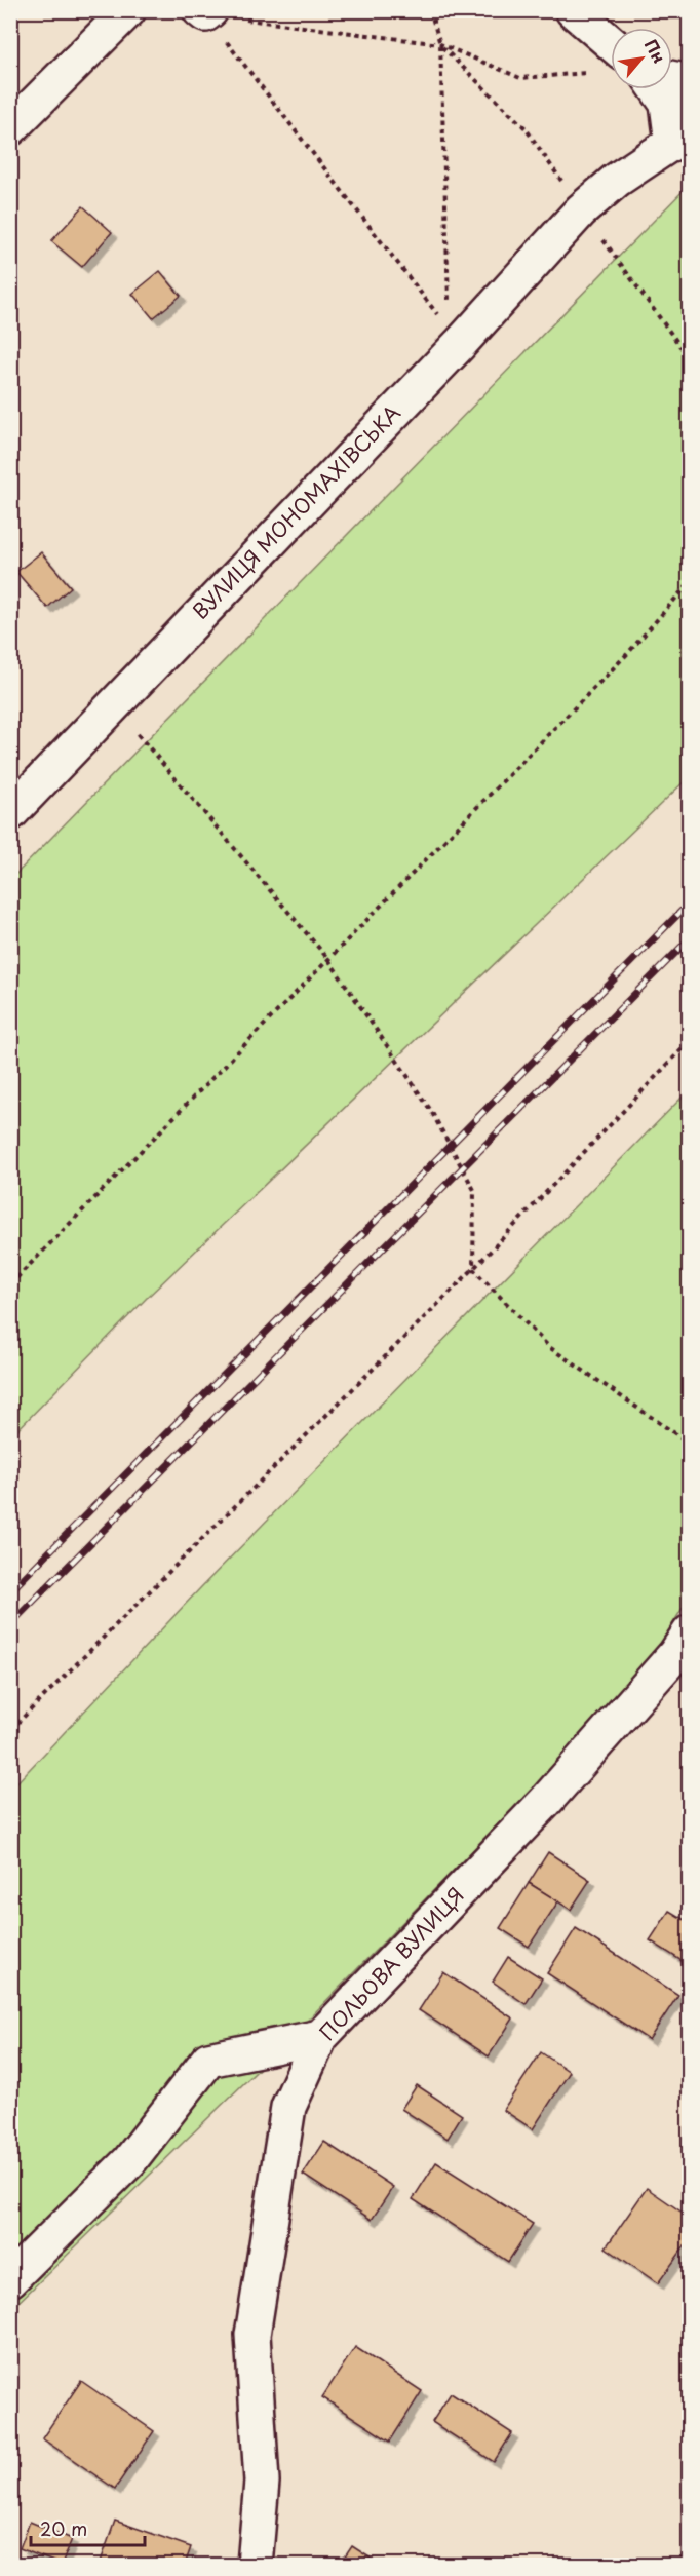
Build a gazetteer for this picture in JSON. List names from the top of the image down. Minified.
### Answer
{"streets":{"street":["ВУЛИЦЯ МОНОМАХІВСЬКА","ПОЛЬОВА ВУЛИЦЯ"]},"scale_bar":"20 m","north":"top right"}
